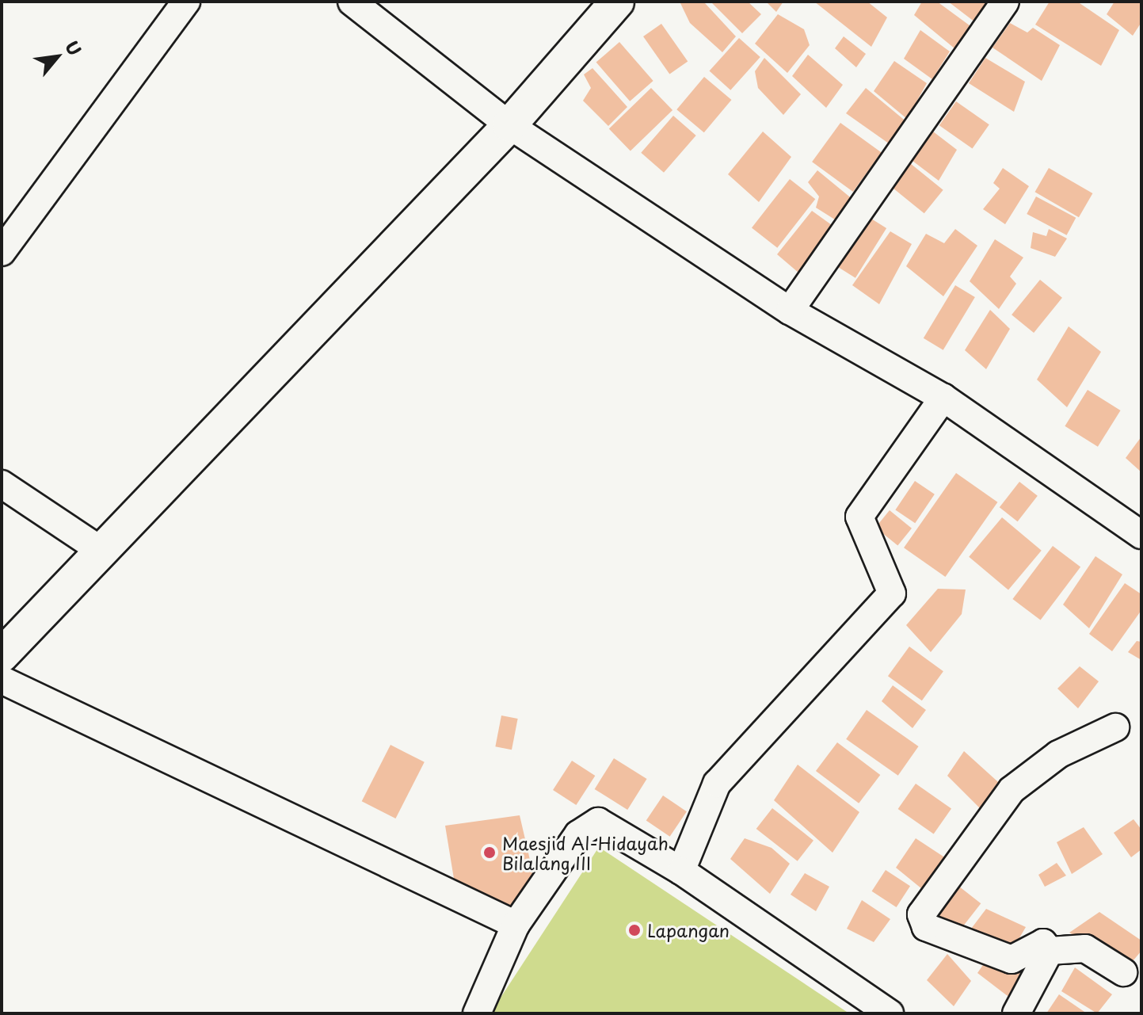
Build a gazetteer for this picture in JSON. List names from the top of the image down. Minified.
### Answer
{"places":["Maesjid Al-Hidayah Bilalang III","Lapangan"],"north":"top right"}
